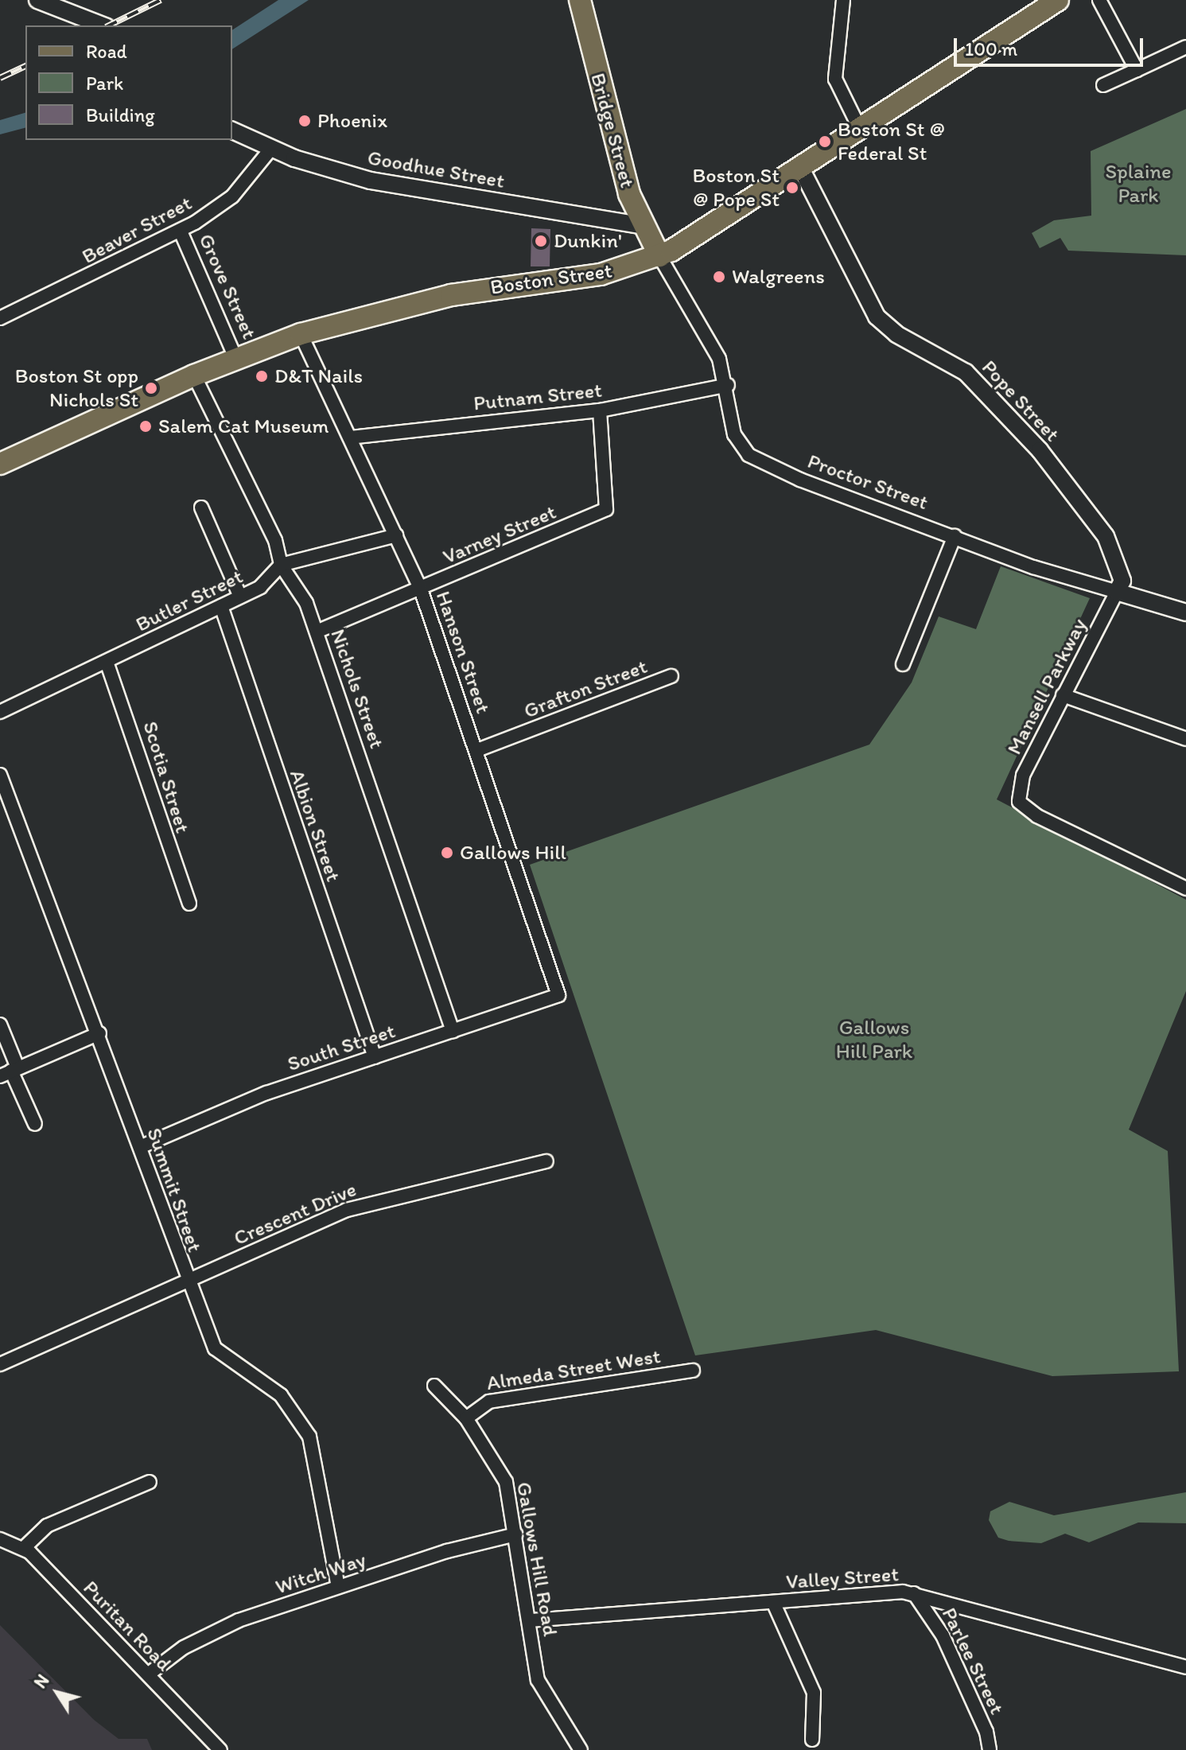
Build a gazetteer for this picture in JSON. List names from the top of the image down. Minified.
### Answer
{"streets":{"main road":["Bridge Street","Boston Street"],"street":["Goodhue Street","Beaver Street","Grove Street","Putnam Street","Pope Street","Proctor Street","Varney Street","Butler Street","Hanson Street","Mansell Parkway","Nichols Street","Grafton Street","Scotia Street","Albion Street","South Street","Summit Street","Crescent Drive","Almeda Street West","Gallows Hill Road","Witch Way","Valley Street","Puritan Road","Parlee Street"]},"crossings":[["Bridge Street","Goodhue Street"],["Bridge Street","Boston Street"],["Bridge Street","Proctor Street"],["Goodhue Street","Beaver Street"],["Beaver Street","Grove Street"],["Boston Street","Grove Street"],["Boston Street","Pope Street"],["Boston Street","Proctor Street"],["Boston Street","Hanson Street"],["Boston Street","Nichols Street"],["Putnam Street","Proctor Street"],["Putnam Street","Varney Street"],["Putnam Street","Hanson Street"],["Pope Street","Proctor Street"],["Pope Street","Mansell Parkway"],["Proctor Street","Mansell Parkway"],["Varney Street","Hanson Street"],["Varney Street","Nichols Street"],["Butler Street","Nichols Street"],["Butler Street","Scotia Street"],["Butler Street","Albion Street"],["Hanson Street","Grafton Street"],["Hanson Street","South Street"],["Nichols Street","South Street"],["Albion Street","South Street"],["South Street","Summit Street"],["Summit Street","Crescent Drive"],["Summit Street","Witch Way"],["Almeda Street West","Gallows Hill Road"],["Gallows Hill Road","Witch Way"],["Gallows Hill Road","Valley Street"],["Witch Way","Puritan Road"],["Valley Street","Parlee Street"]],"parks":["Splaine Park","Gallows Hill Park"],"places":["Phoenix","Boston St @ Federal St","Boston St @ Pope St","Dunkin'","Walgreens","D&T Nails","Boston St opp Nichols St","Salem Cat Museum","Gallows Hill"],"legend":["Road","Park","Building"],"scale_bar":"100 m","north":"top left"}
